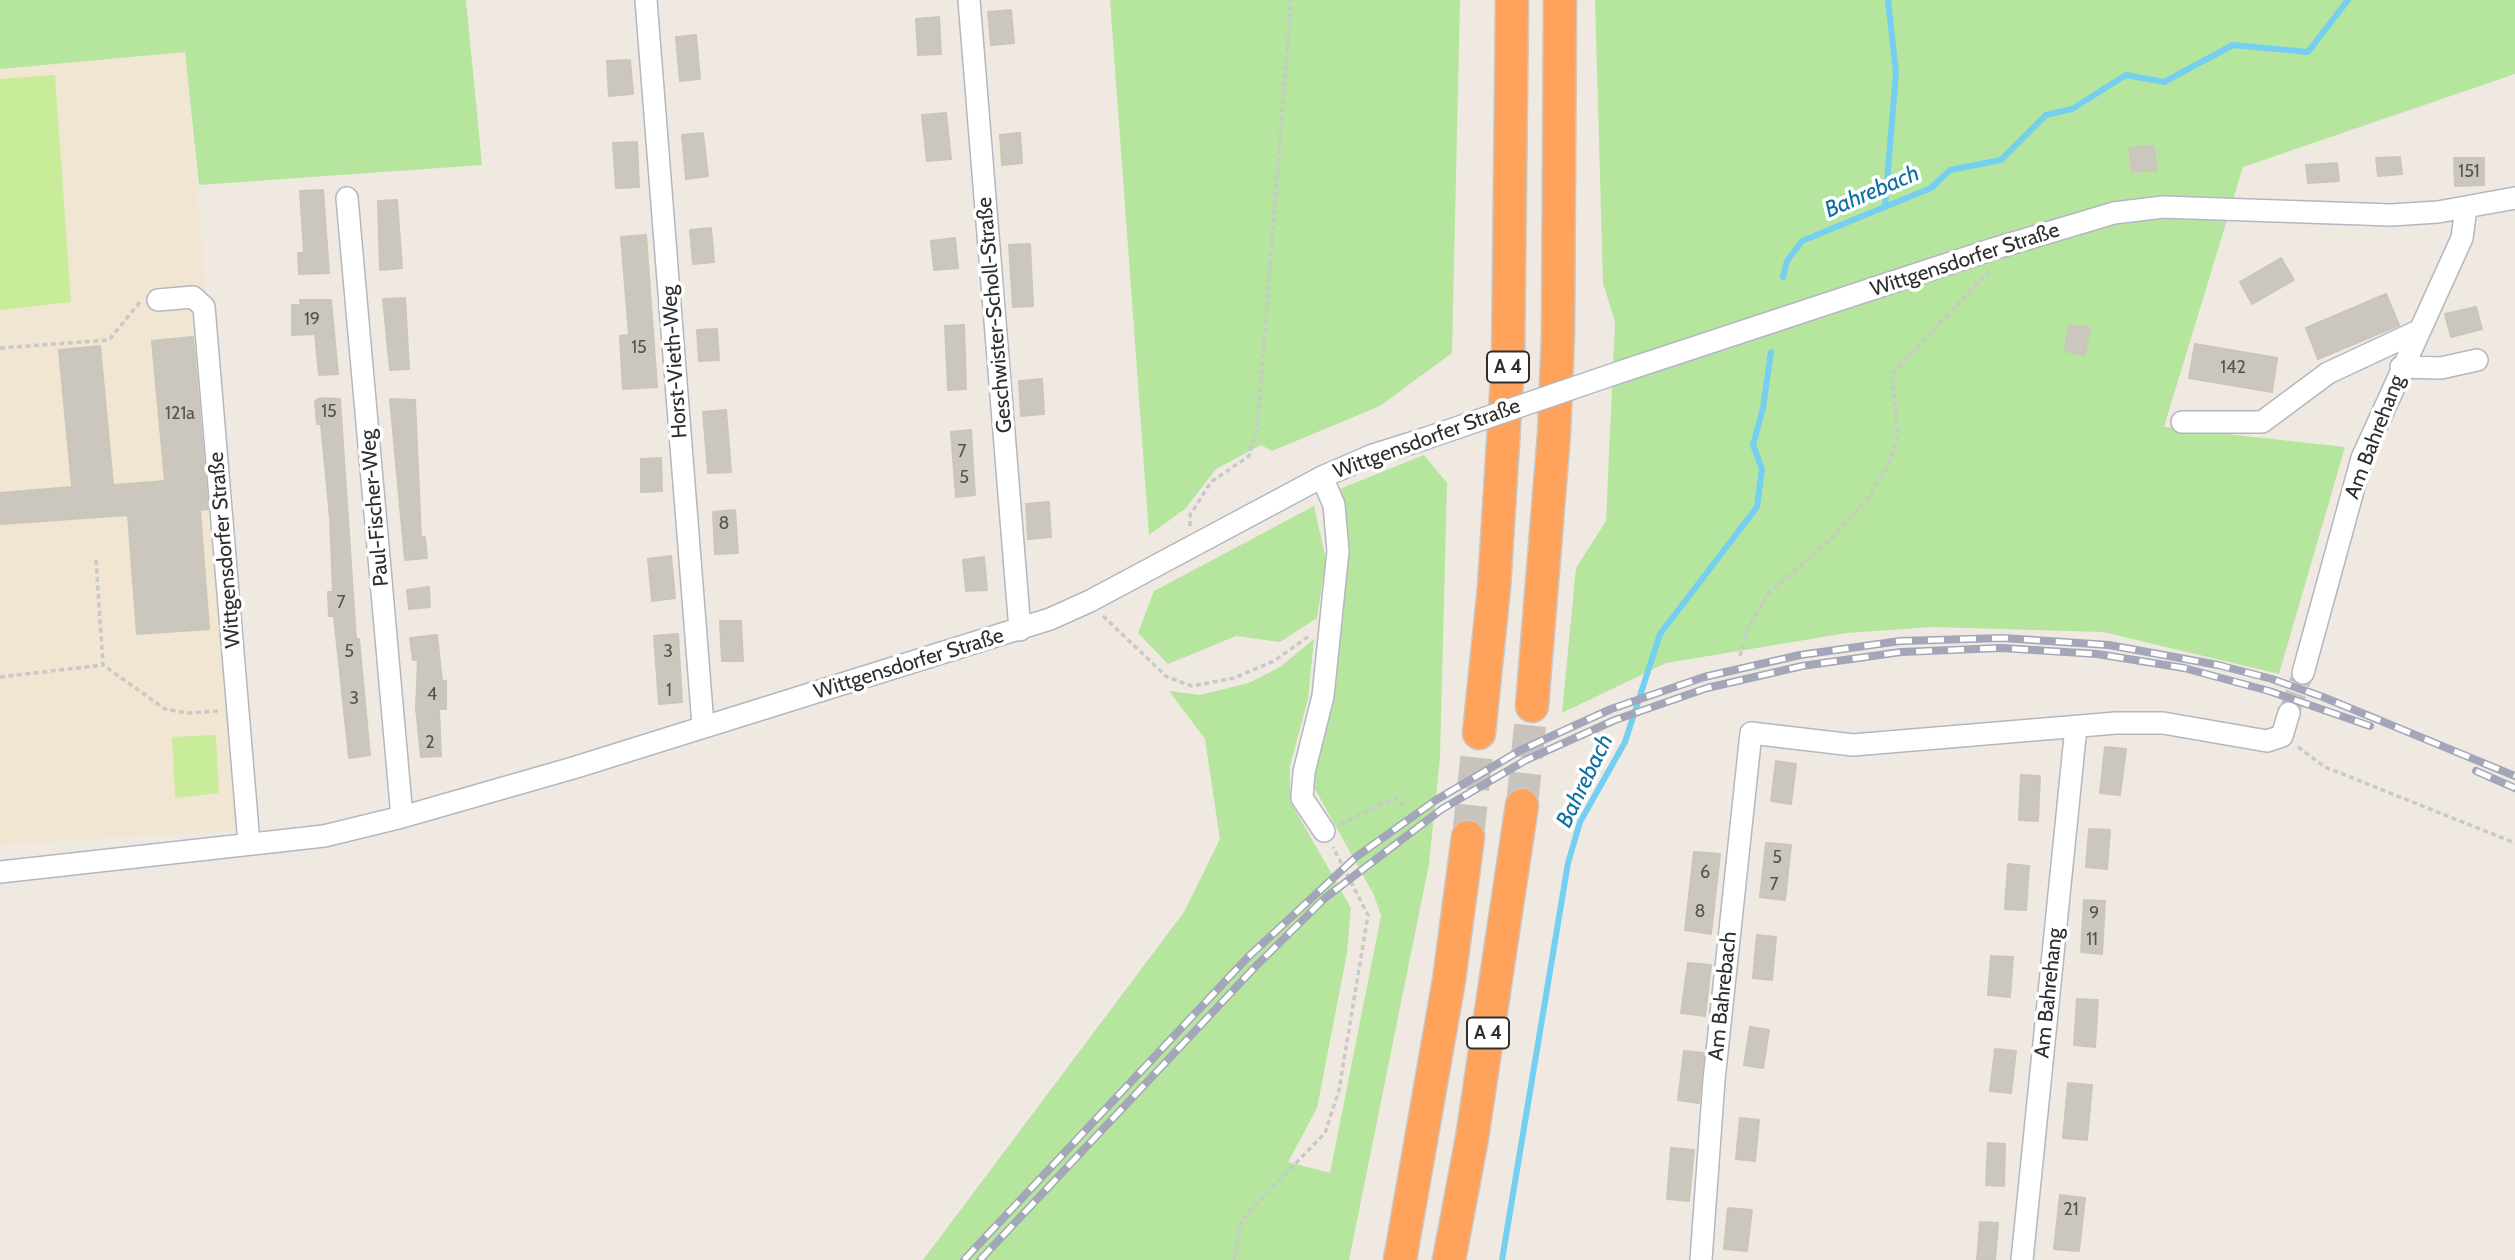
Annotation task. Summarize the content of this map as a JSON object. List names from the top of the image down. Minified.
{"streets":{"highway":["A 4"],"street":["Wittgensdorfer Straße","Geschwister-Scholl-Straße","Horst-Vieth-Weg","Am Bahrehang","Paul-Fischer-Weg","Am Bahrebach"]},"crossings":[["Wittgensdorfer Straße","Geschwister-Scholl-Straße"],["Wittgensdorfer Straße","Horst-Vieth-Weg"],["Wittgensdorfer Straße","Am Bahrehang"],["Wittgensdorfer Straße","Paul-Fischer-Weg"],["Am Bahrehang","Am Bahrebach"]],"water":["Bahrebach"],"house_numbers":["151","19","15","142","15","121a","7","5","8","7","5","3","1","4","3","2","5","6","7","8","9","11","21"]}
